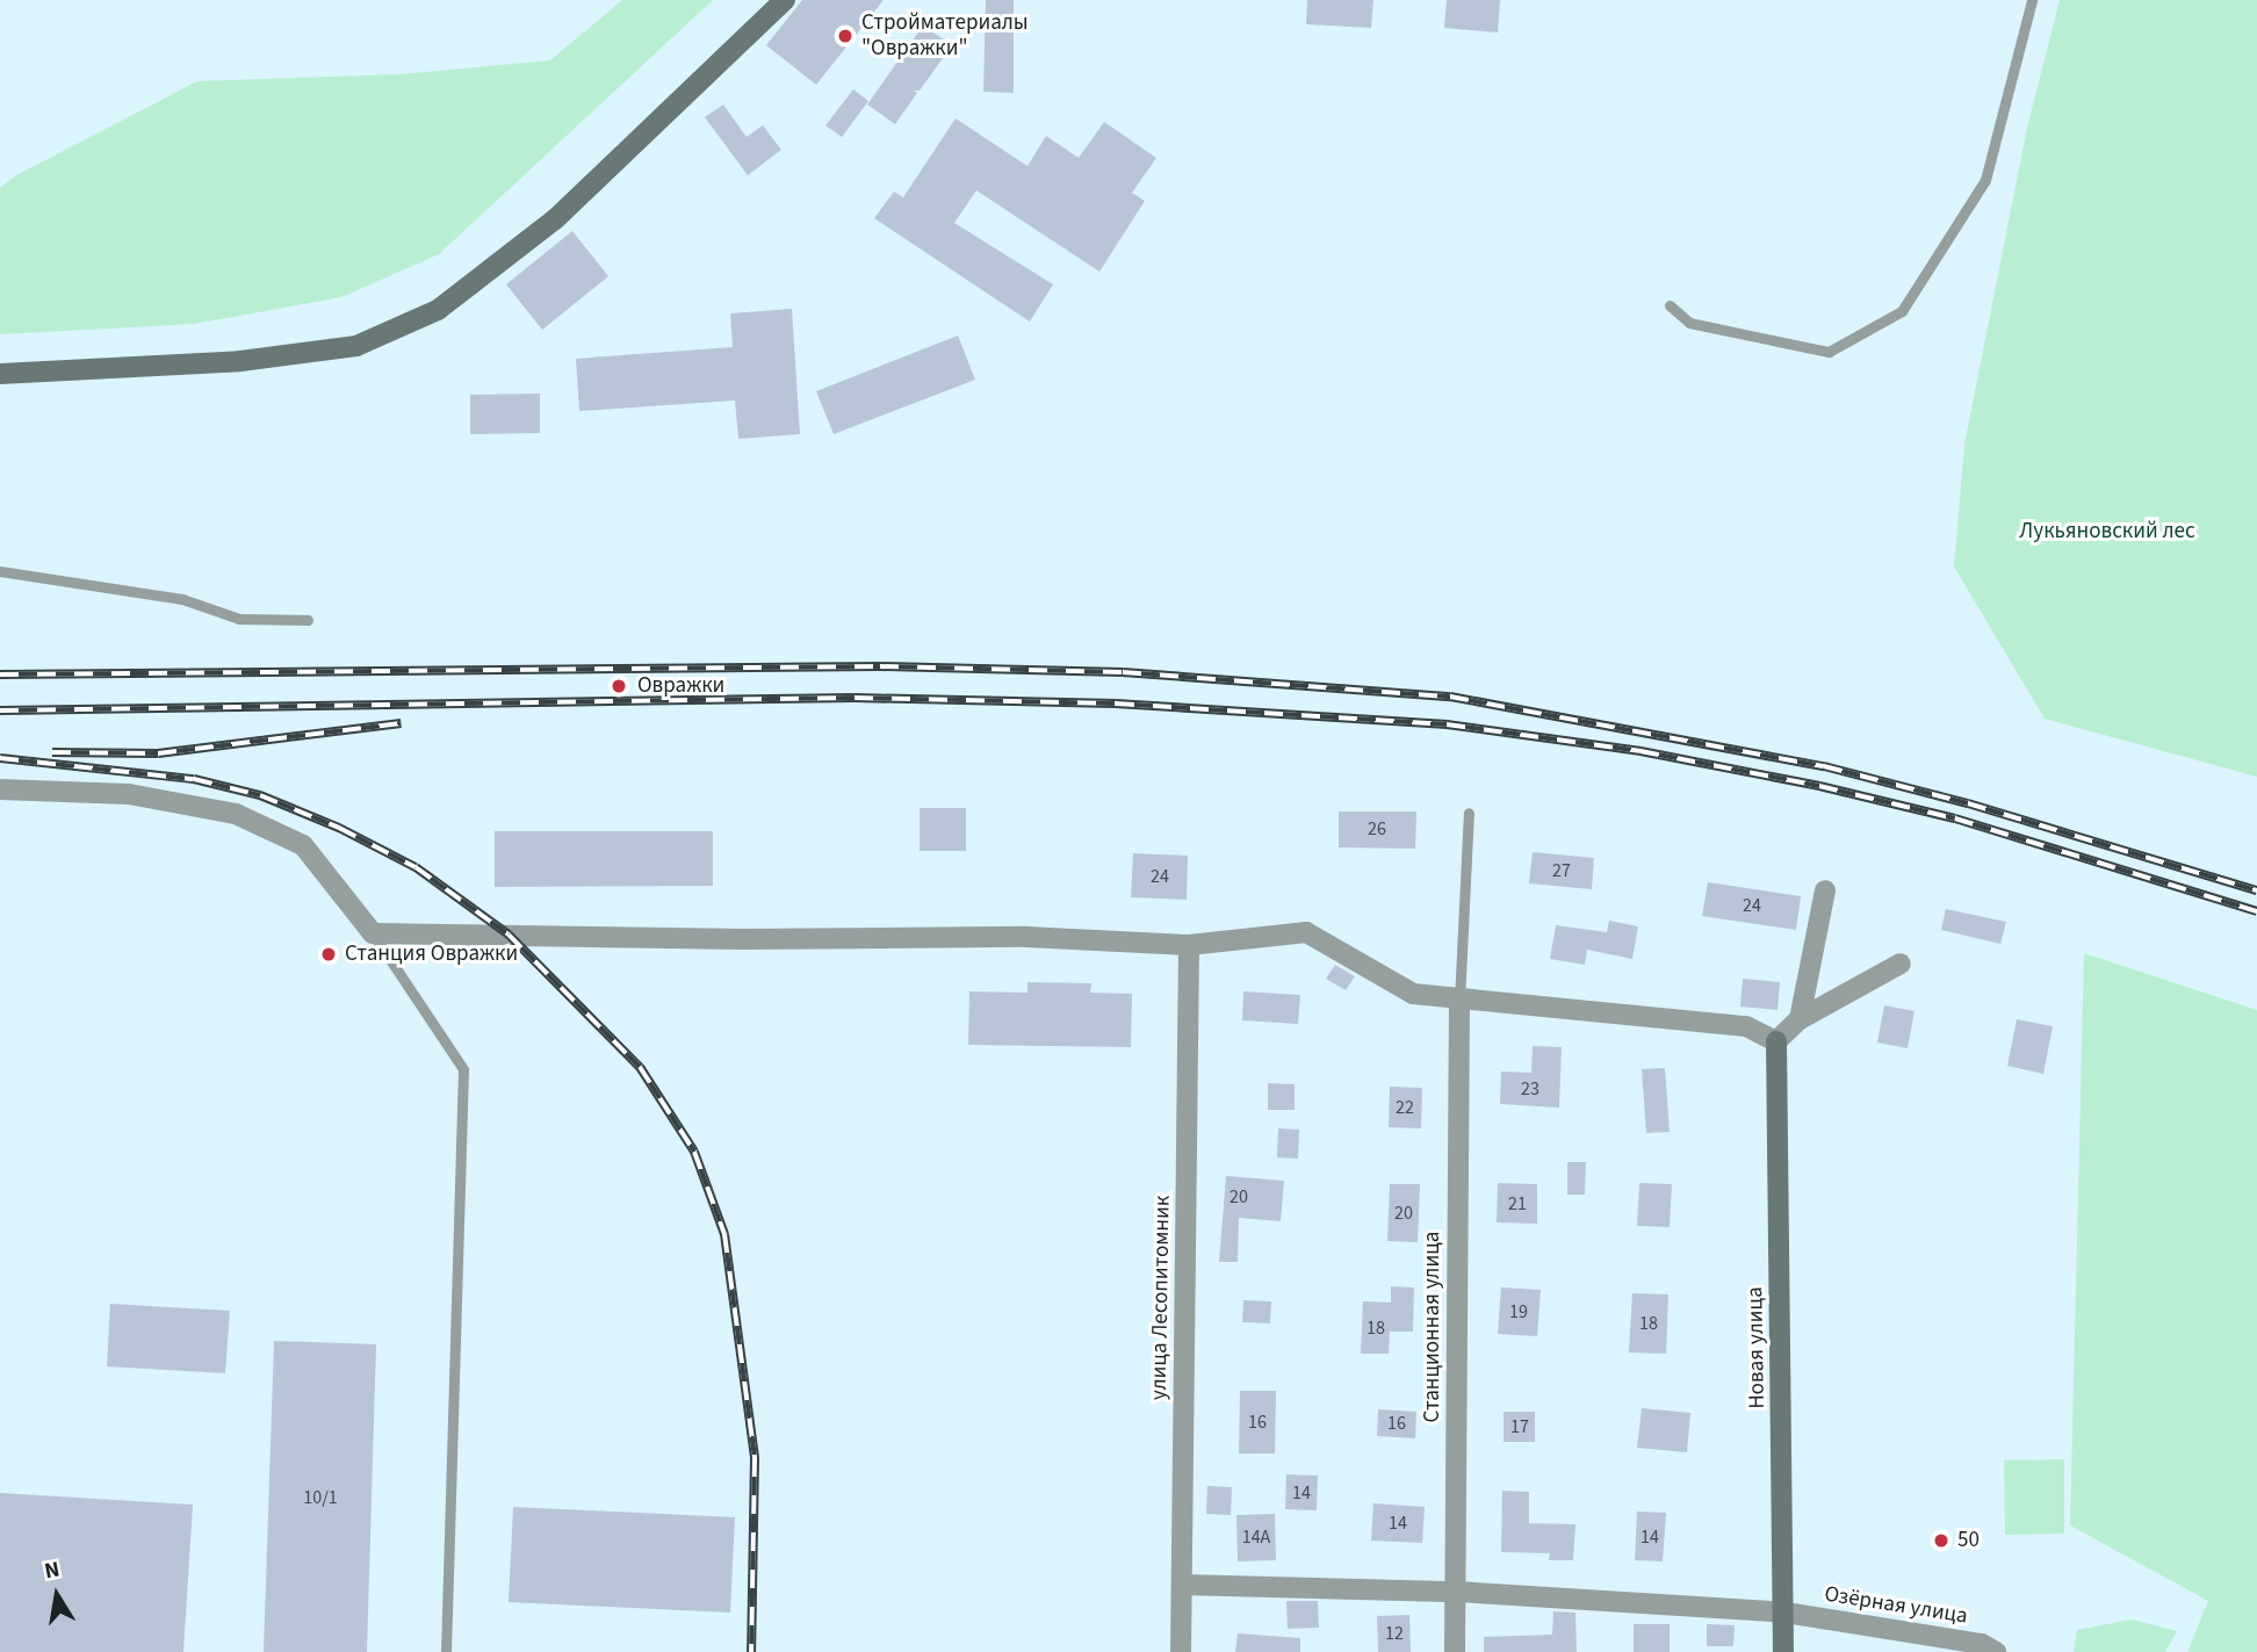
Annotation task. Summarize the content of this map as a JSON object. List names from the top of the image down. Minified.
{"streets":{"main road":["Новая улица"],"street":["улица Лесопитомник","Станционная улица","Озёрная улица"]},"crossings":[["улица Лесопитомник","Озёрная улица"],["Станционная улица","Озёрная улица"],["Новая улица","Озёрная улица"]],"parks":["Лукьяновский лес"],"places":["Стройматериалы \"Овражки\"","Овражки","Станция Овражки","50"],"house_numbers":["26","27","24","24","23","22","20","21","20","19","18","18","16","16","17","14","10/1","14","14А","14","12"],"north":"top"}
